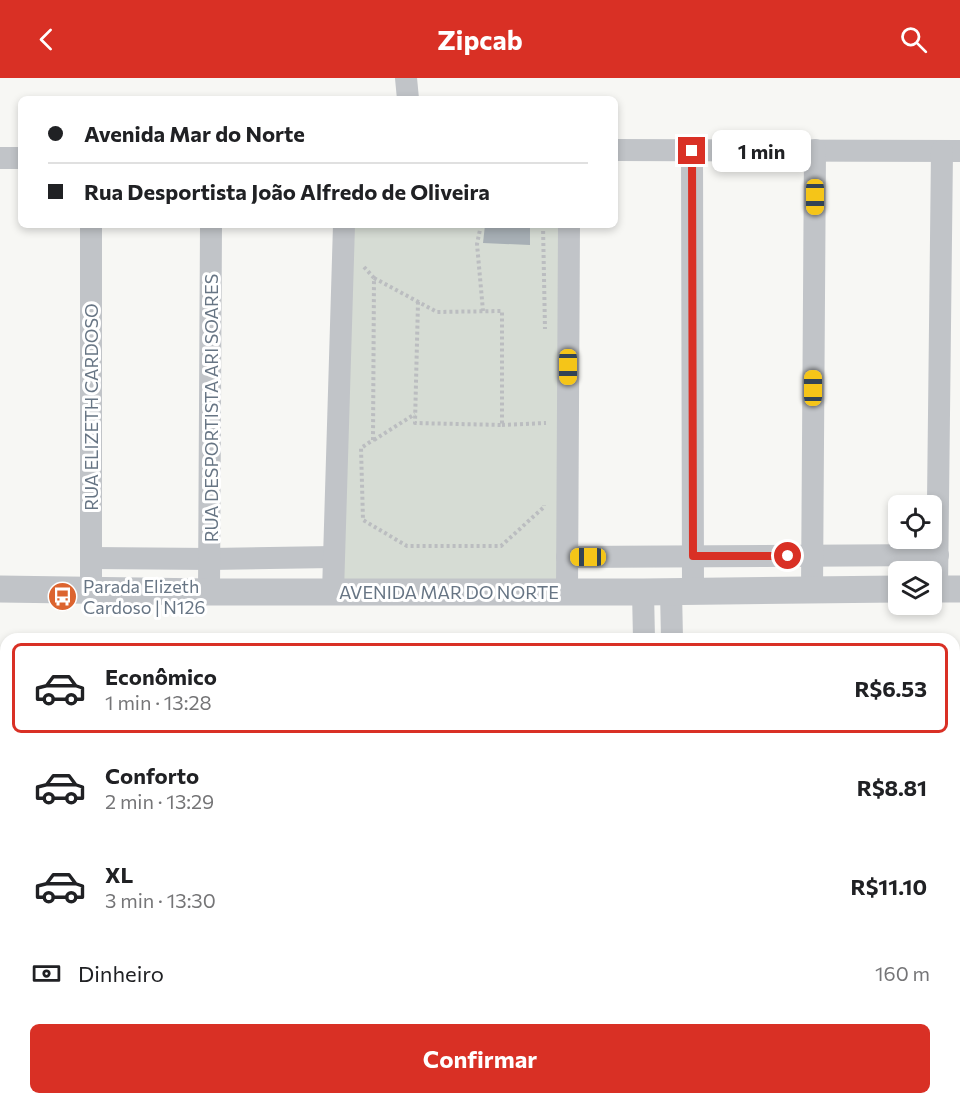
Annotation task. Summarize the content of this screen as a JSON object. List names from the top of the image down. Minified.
{"streets":{"street":["RUA ELIZETH CARDOSO","RUA DESPORTISTA ARI SOARES","AVENIDA MAR DO NORTE"]},"crossings":[["RUA ELIZETH CARDOSO","AVENIDA MAR DO NORTE"],["RUA DESPORTISTA ARI SOARES","AVENIDA MAR DO NORTE"]],"places":{"bus stop":["Parada Elizeth Cardoso | N126"]},"page":{"header":"Zipcab","banner":["Avenida Mar do Norte","Rua Desportista João Alfredo de Oliveira"],"bubble":"1 min","list":[{"name":"Econômico","note":"1 min · 13:28","value":"R$6.53"},{"name":"Conforto","note":"2 min · 13:29","value":"R$8.81"},{"name":"XL","note":"3 min · 13:30","value":"R$11.10"}],"pay":["Dinheiro","160 m"],"buttons":"Confirmar"}}
